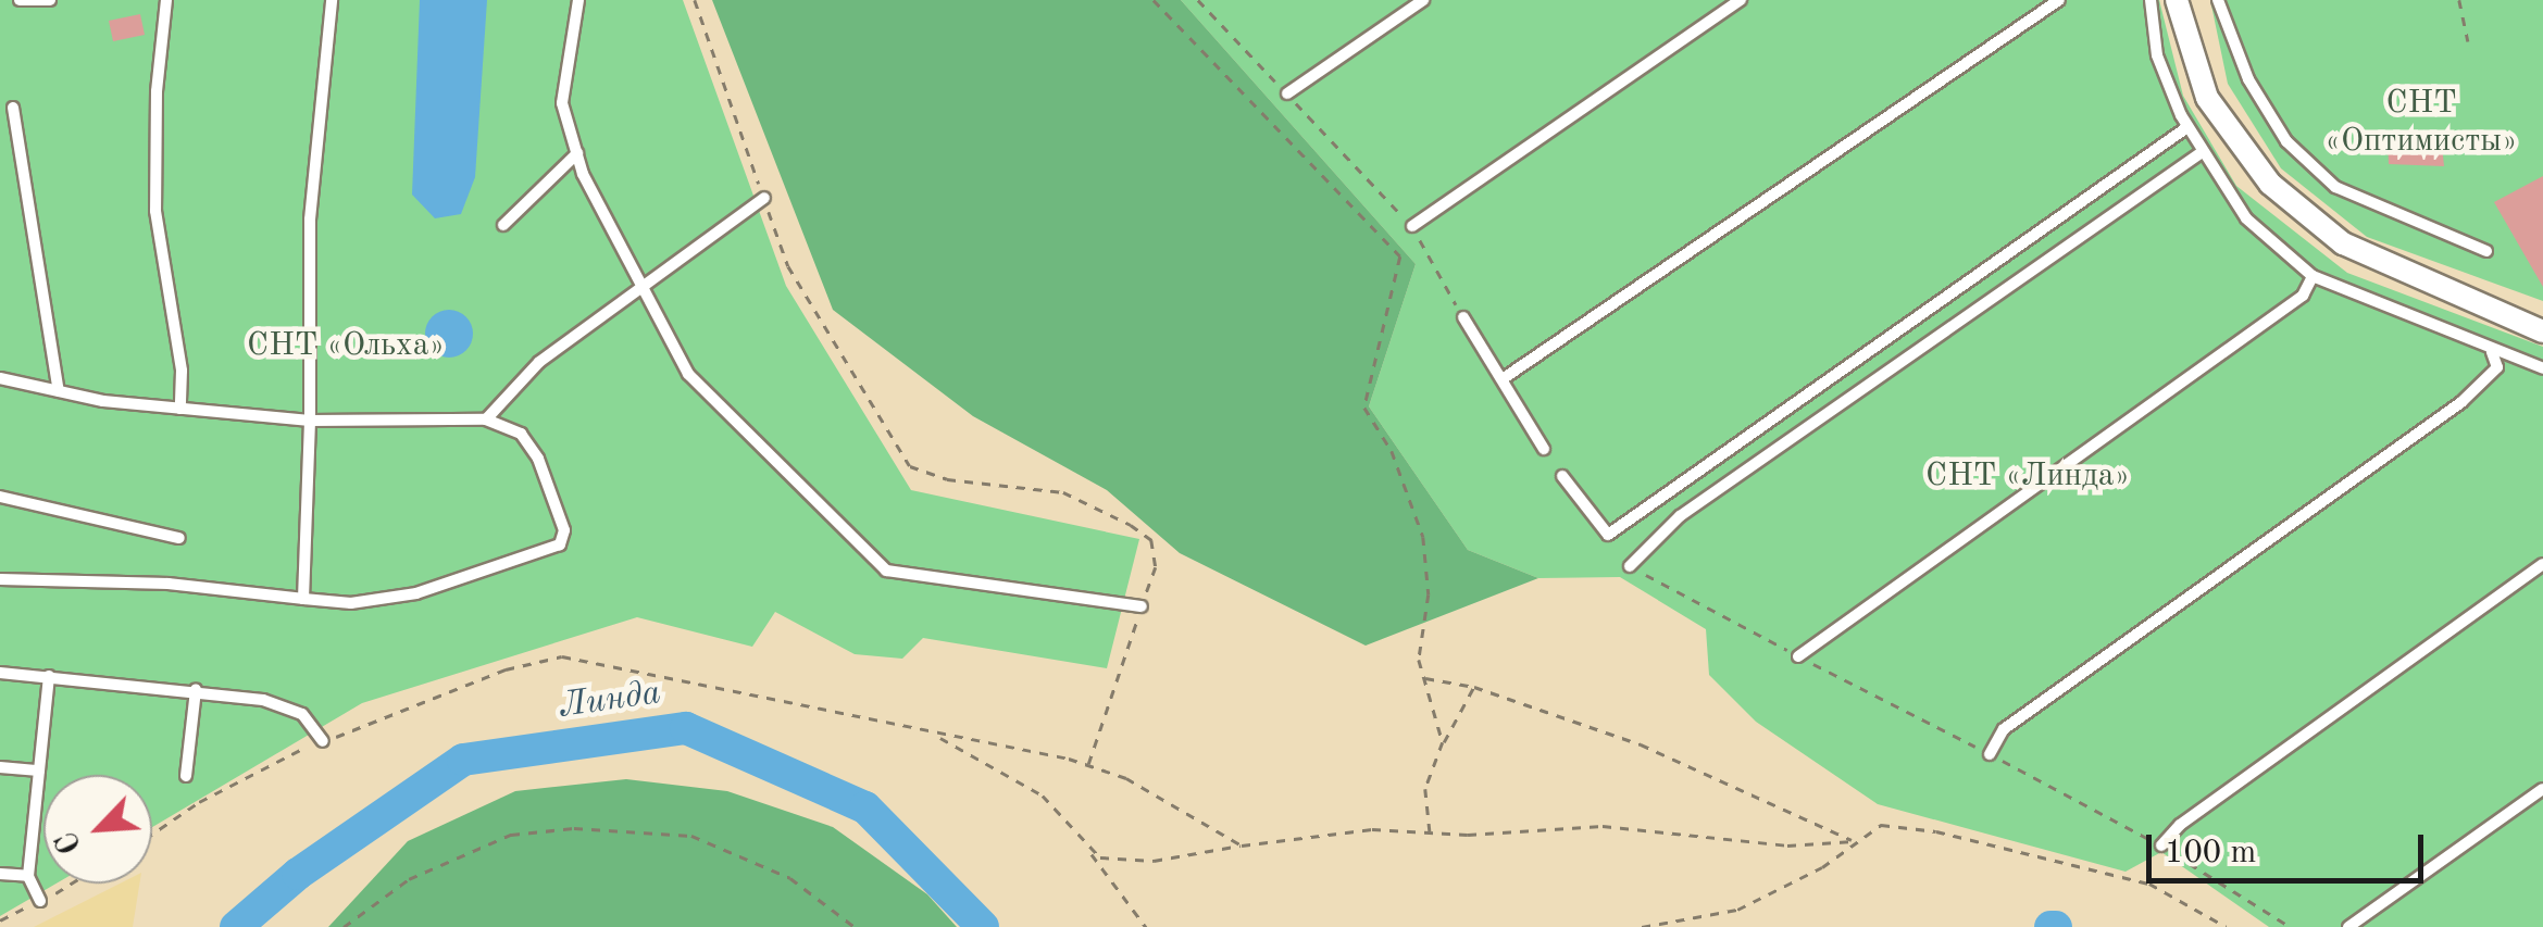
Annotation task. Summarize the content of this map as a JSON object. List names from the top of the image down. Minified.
{"water":["Линда"],"parks":["СНТ «Оптимисты»","СНТ «Ольха»","СНТ «Линда»"],"scale_bar":"100 m","north":"bottom left"}
